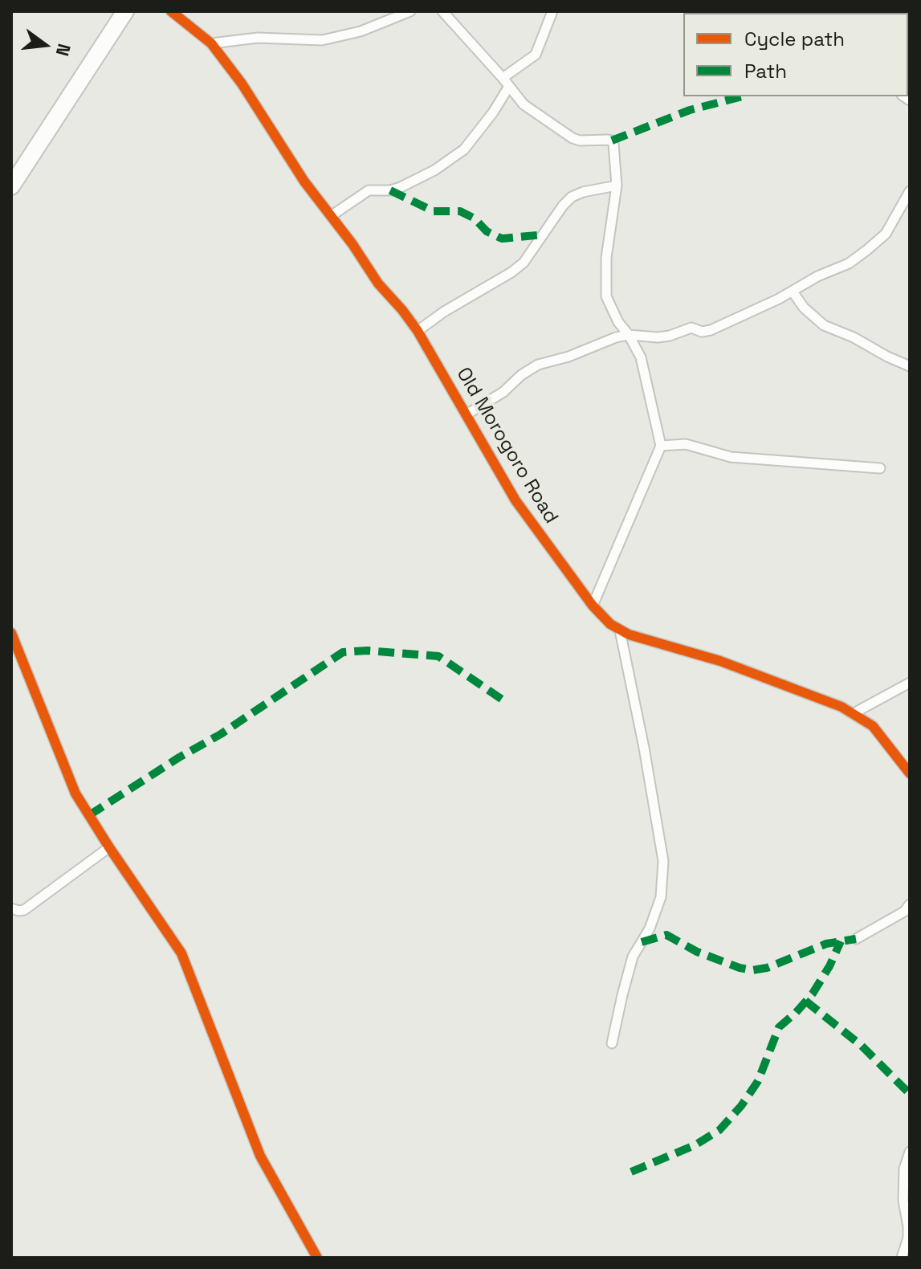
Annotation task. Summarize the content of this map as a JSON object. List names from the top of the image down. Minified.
{"streets":{"street":["Old Morogoro Road"]},"legend":["Cycle path","Path"],"north":"right"}
